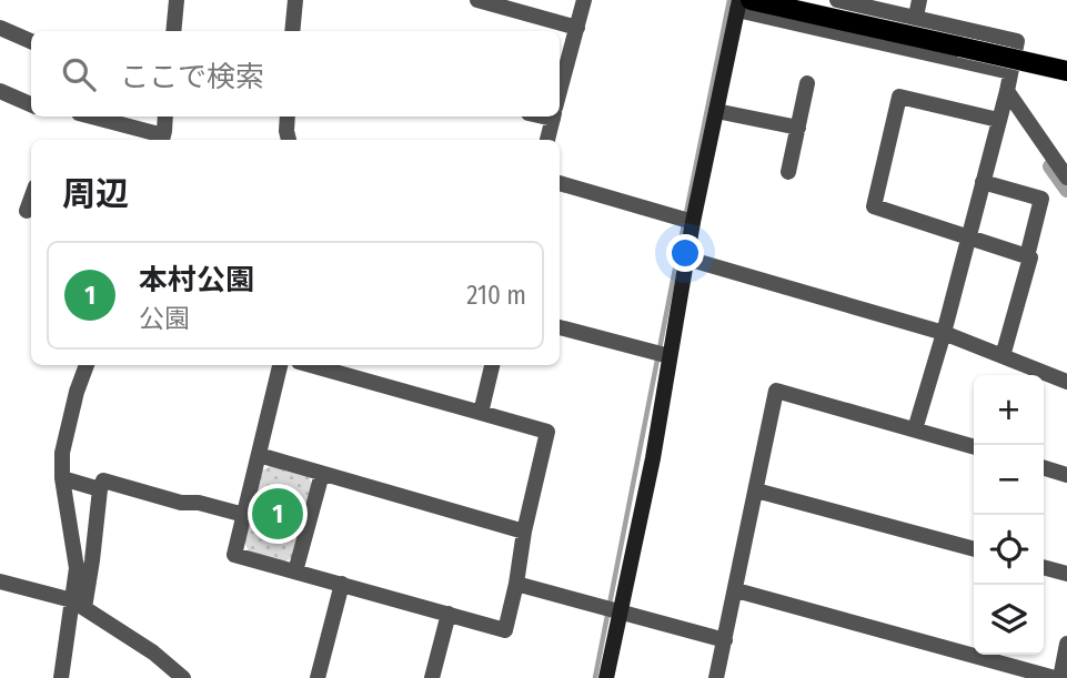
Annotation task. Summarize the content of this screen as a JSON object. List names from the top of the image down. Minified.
{"page":{"search":"ここで検索","heading":"周辺","list":[{"mark":"1","name":"本村公園","note":"公園","value":"210 m"}],"map_buttons":["+","−"],"pins":"1"}}
